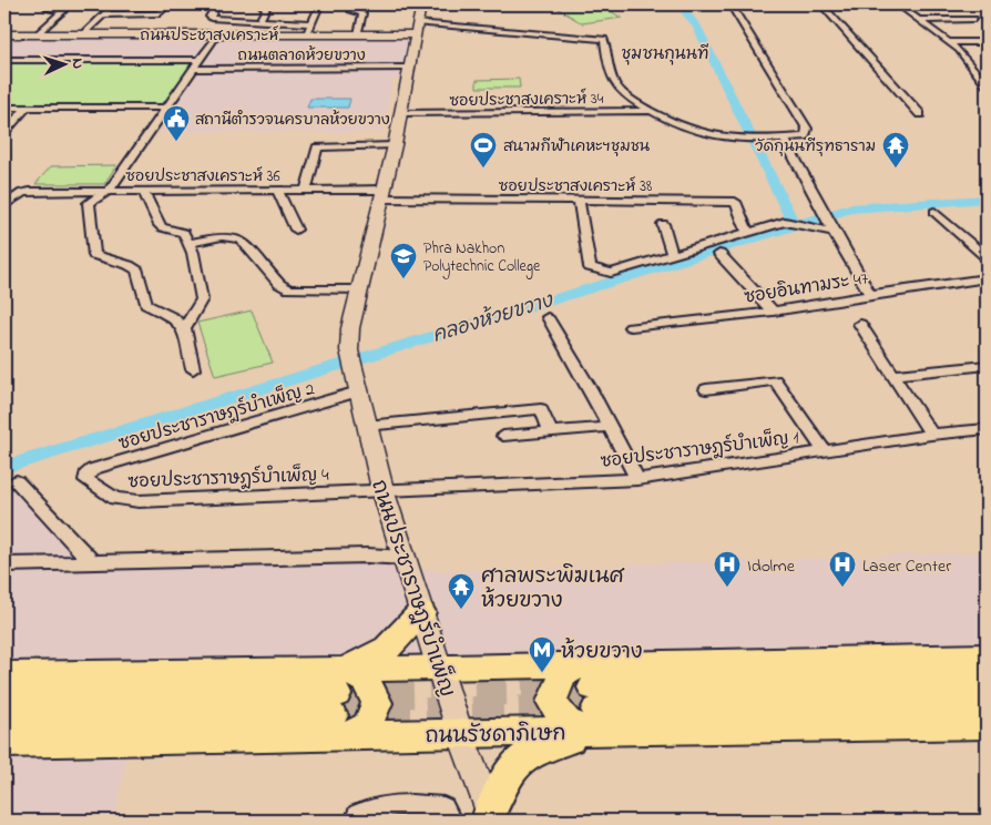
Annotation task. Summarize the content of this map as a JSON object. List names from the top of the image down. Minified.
{"streets":{"main road":["ถนนประชาสงเคราะห์","ถนนประชาราษฎร์บำเพ็ญ","ถนนรัชดาภิเษก"],"street":["ถนนตลาดห้วยขวาง","ซอยประชาสงเคราะห์ 34","ซอยประชาสงเคราะห์ 36","ซอยประชาสงเคราะห์ 38","ซอยอินทามระ 47","ซอยประชาราษฎร์บำเพ็ญ 2","ซอยประชาราษฎร์บำเพ็ญ 1","ซอยประชาราษฎร์บำเพ็ญ 4"]},"crossings":[["ซอยประชาสงเคราะห์ 36","ซอยประชาสงเคราะห์ 38"],["ซอยประชาราษฎร์บำเพ็ญ 2","ซอยประชาราษฎร์บำเพ็ญ 4"],["ซอยประชาราษฎร์บำเพ็ญ 2","ถนนประชาราษฎร์บำเพ็ญ"],["ซอยประชาราษฎร์บำเพ็ญ 1","ซอยประชาราษฎร์บำเพ็ญ 4"],["ซอยประชาราษฎร์บำเพ็ญ 1","ถนนประชาราษฎร์บำเพ็ญ"],["ซอยประชาราษฎร์บำเพ็ญ 4","ถนนประชาราษฎร์บำเพ็ญ"],["ถนนประชาราษฎร์บำเพ็ญ","ถนนรัชดาภิเษก"]],"districts":["ชุมชนกุนนที"],"water":["คลองห้วยขวาง"],"places":{"public building":["สถานีตำรวจนครบาลห้วยขวาง"],"sports":["สนามกีฬาเคหะฯชุมชน"],"temple":["วัดกุนนทีรุทธาราม","ศาลพระพิฆเนศ ห้วยขวาง"],"school or university":["Phra Nakhon Polytechnic College"],"hospital":["Idolme","Laser Center"],"metro station":["ห้วยขวาง"]},"north":"right"}
